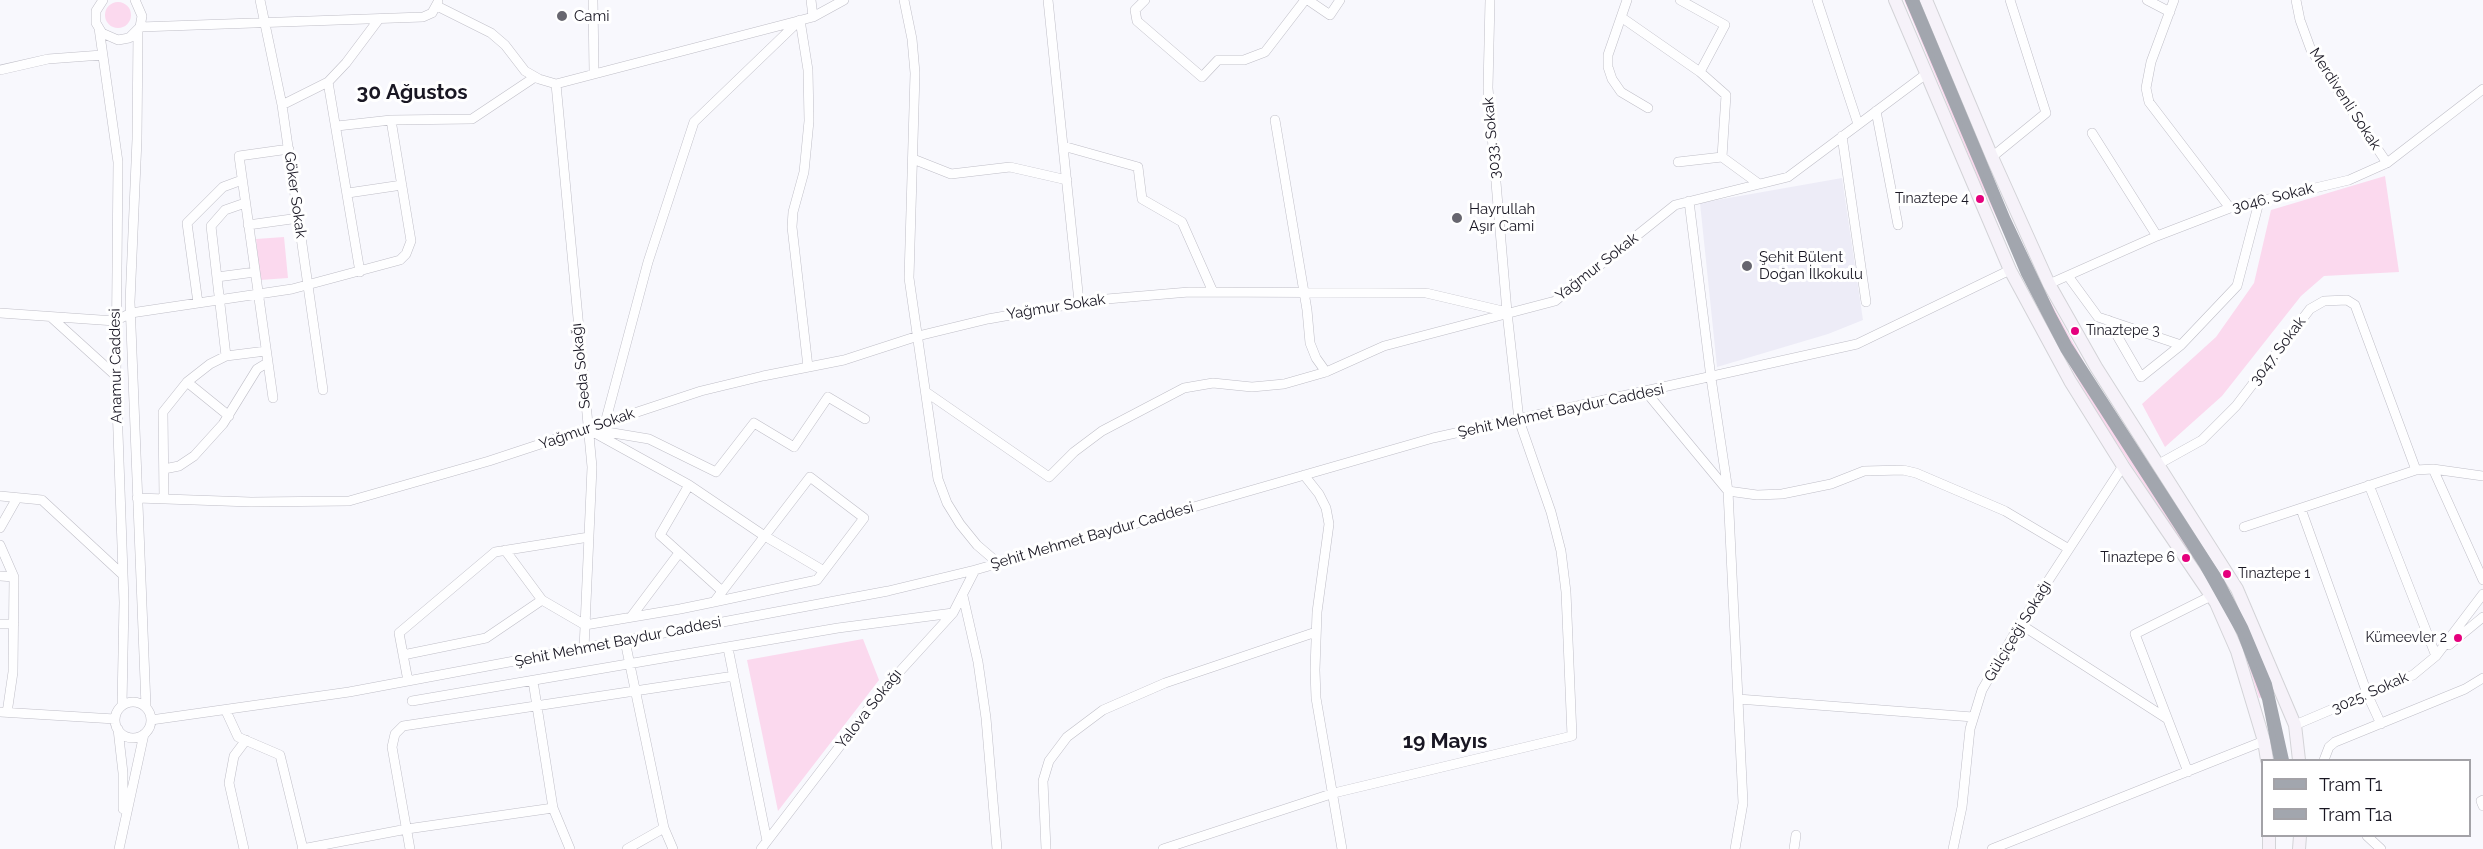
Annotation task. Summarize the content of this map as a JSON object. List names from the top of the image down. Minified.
{"streets":{"street":["Merdivenli Sokak","3033. Sokak","Göker Sokak","3046. Sokak","Yağmur Sokak","3047. Sokak","Anamur Caddesi","Seda Sokağı","Şehit Mehmet Baydur Caddesi","Gülçiçeği Sokağı","3025. Sokak","Yalova Sokağı"]},"crossings":[["Merdivenli Sokak","3046. Sokak"],["3033. Sokak","Yağmur Sokak"],["3033. Sokak","Şehit Mehmet Baydur Caddesi"],["Yağmur Sokak","Anamur Caddesi"],["Yağmur Sokak","Seda Sokağı"],["Anamur Caddesi","Şehit Mehmet Baydur Caddesi"],["Seda Sokağı","Şehit Mehmet Baydur Caddesi"],["Şehit Mehmet Baydur Caddesi","Yalova Sokağı"]],"districts":["30 Ağustos","19 Mayıs"],"places":["Cami","Tınaztepe 4","Hayrullah Aşır Cami","Şehit Bülent Doğan İlkokulu","Tınaztepe 3","Tınaztepe 6","Tınaztepe 1","Kümeevler 2"],"lines":["tram line T1","tram line T1a"],"legend":["Tram T1","Tram T1a"]}
